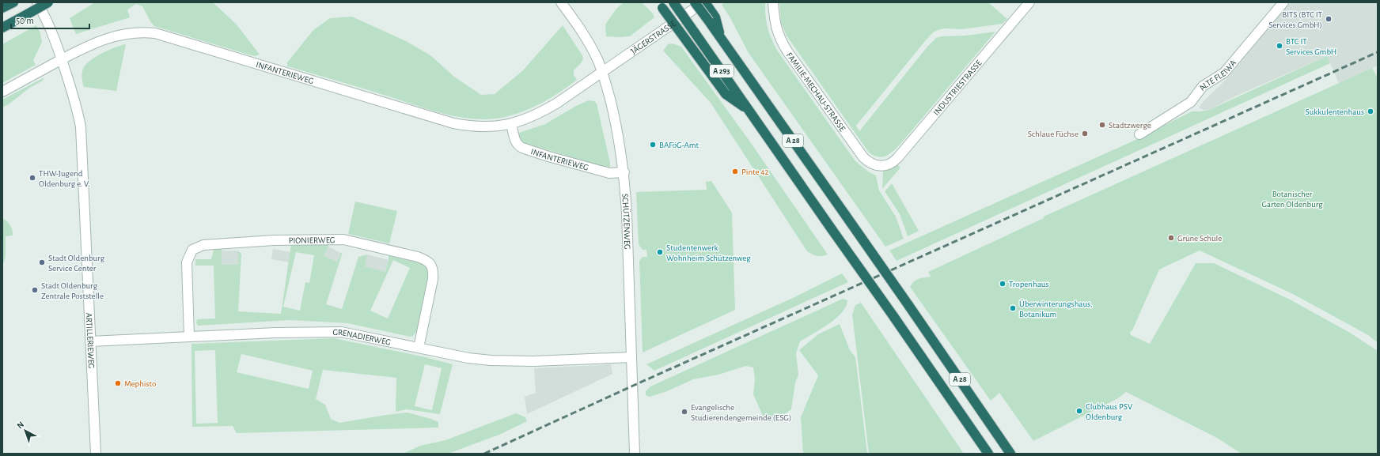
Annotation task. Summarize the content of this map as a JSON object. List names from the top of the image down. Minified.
{"streets":{"highway":["A 293","A 28"],"street":["JÄGERSTRASSE","INFANTERIEWEG","ALTE FLEIWA","INDUSTRIESTRASSE","FAMILIE-MECHAU-STRASSE","SCHÜTZENWEG","PIONIERWEG","GRENADIERWEG","ARTILLERIEWEG"]},"crossings":[["JÄGERSTRASSE","INFANTERIEWEG"],["JÄGERSTRASSE","SCHÜTZENWEG"],["A 293","A 28"],["INFANTERIEWEG","SCHÜTZENWEG"],["INFANTERIEWEG","ARTILLERIEWEG"],["INDUSTRIESTRASSE","FAMILIE-MECHAU-STRASSE"],["SCHÜTZENWEG","GRENADIERWEG"],["PIONIERWEG","GRENADIERWEG"],["GRENADIERWEG","ARTILLERIEWEG"]],"parks":["Botanischer Garten Oldenburg"],"places":["BITS (BTC IT Services GmbH)","BTC IT Services GmbH","Sukkulentenhaus","Stadtzwerge","Schlaue Füchse","BAFöG-Amt","Pinte 42","THW-Jugend Oldenburg e. V.","Grüne Schule","Studentenwerk Wohnheim Schützenweg","Stadt Oldenburg Service Center","Tropenhaus","Stadt Oldenburg Zentrale Poststelle","Überwinterungshaus, Botanikum","Mephisto","Clubhaus PSV Oldenburg","Evangelische Studierendengemeinde (ESG)"],"scale_bar":"50 m","north":"top left"}
